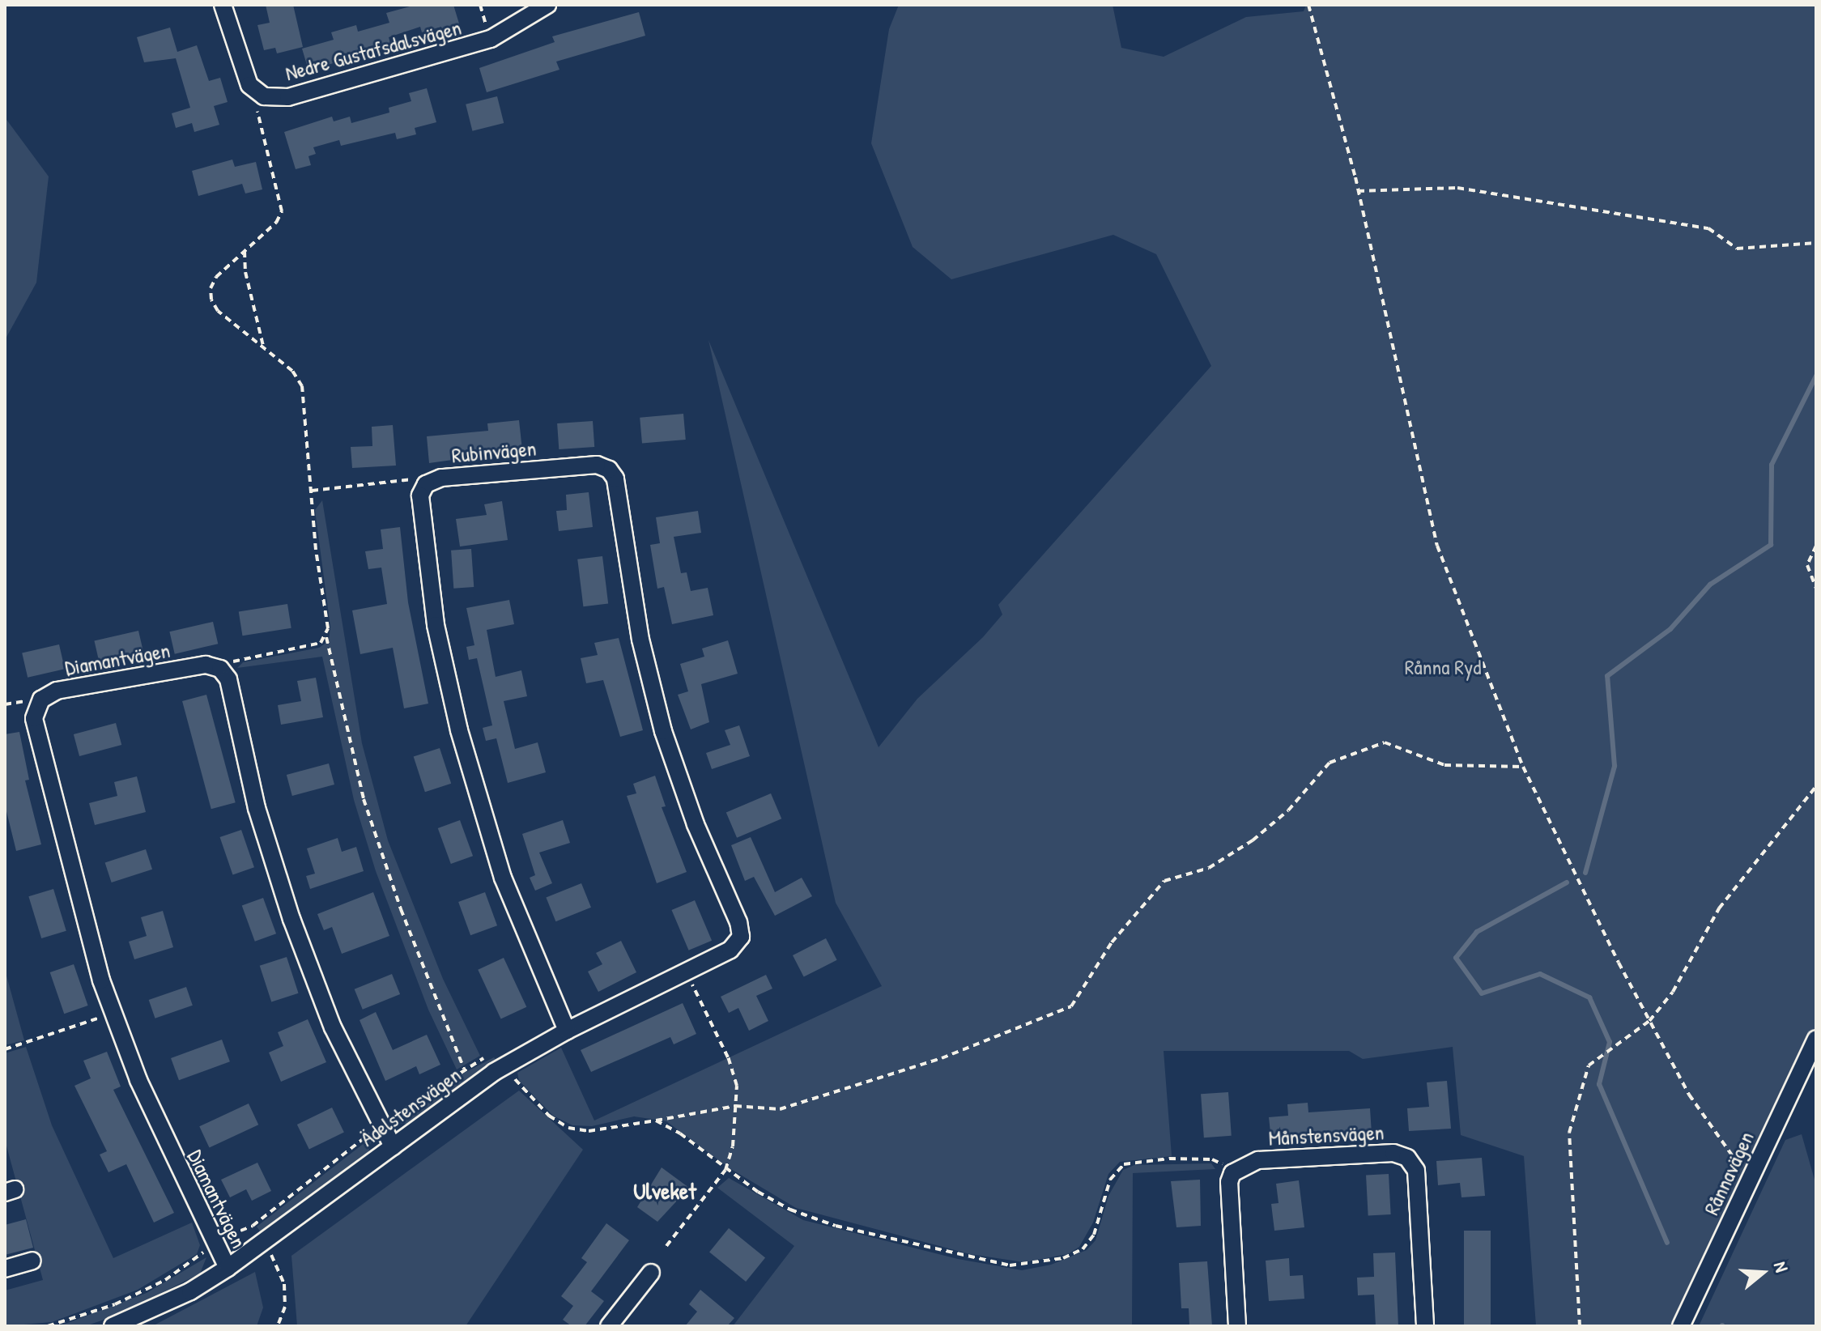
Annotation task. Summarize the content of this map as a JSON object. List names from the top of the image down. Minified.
{"streets":{"street":["Nedre Gustafsdalsvägen","Rubinvägen","Diamantvägen","Ädelstensvägen","Månstensvägen","Rånnavägen"]},"crossings":[["Rubinvägen","Ädelstensvägen"],["Diamantvägen","Ädelstensvägen"]],"districts":["Ulveket"],"parks":["Rånna Ryd"],"north":"right"}
